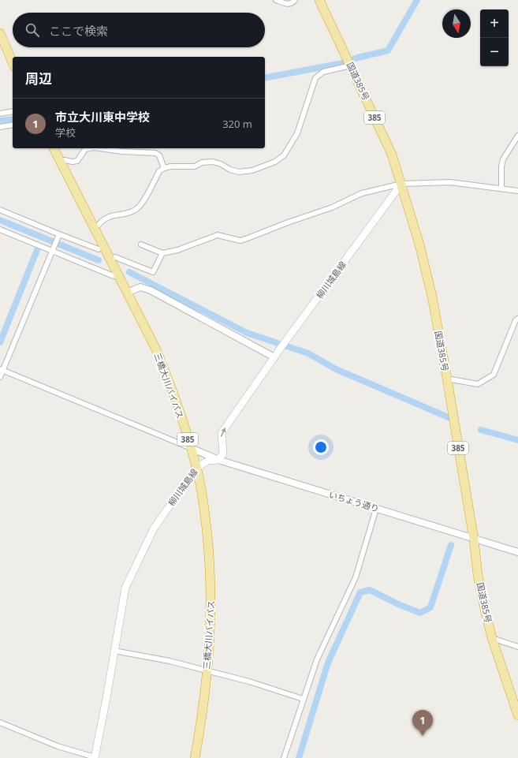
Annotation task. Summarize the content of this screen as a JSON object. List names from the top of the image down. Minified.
{"streets":{"highway":["国道385号","385","三橋大川バイパス"],"main road":["柳川城島線"],"street":["いちょう通り"]},"crossings":[["国道385号","柳川城島線"],["国道385号","いちょう通り"],["柳川城島線","三橋大川バイパス"],["柳川城島線","いちょう通り"],["三橋大川バイパス","いちょう通り"]],"north":"bottom","page":{"map_buttons":["+","−"],"search":"ここで検索","heading":"周辺","list":[{"mark":"1","name":"市立大川東中学校","note":"学校","value":"320 m"}],"pins":"1"}}
